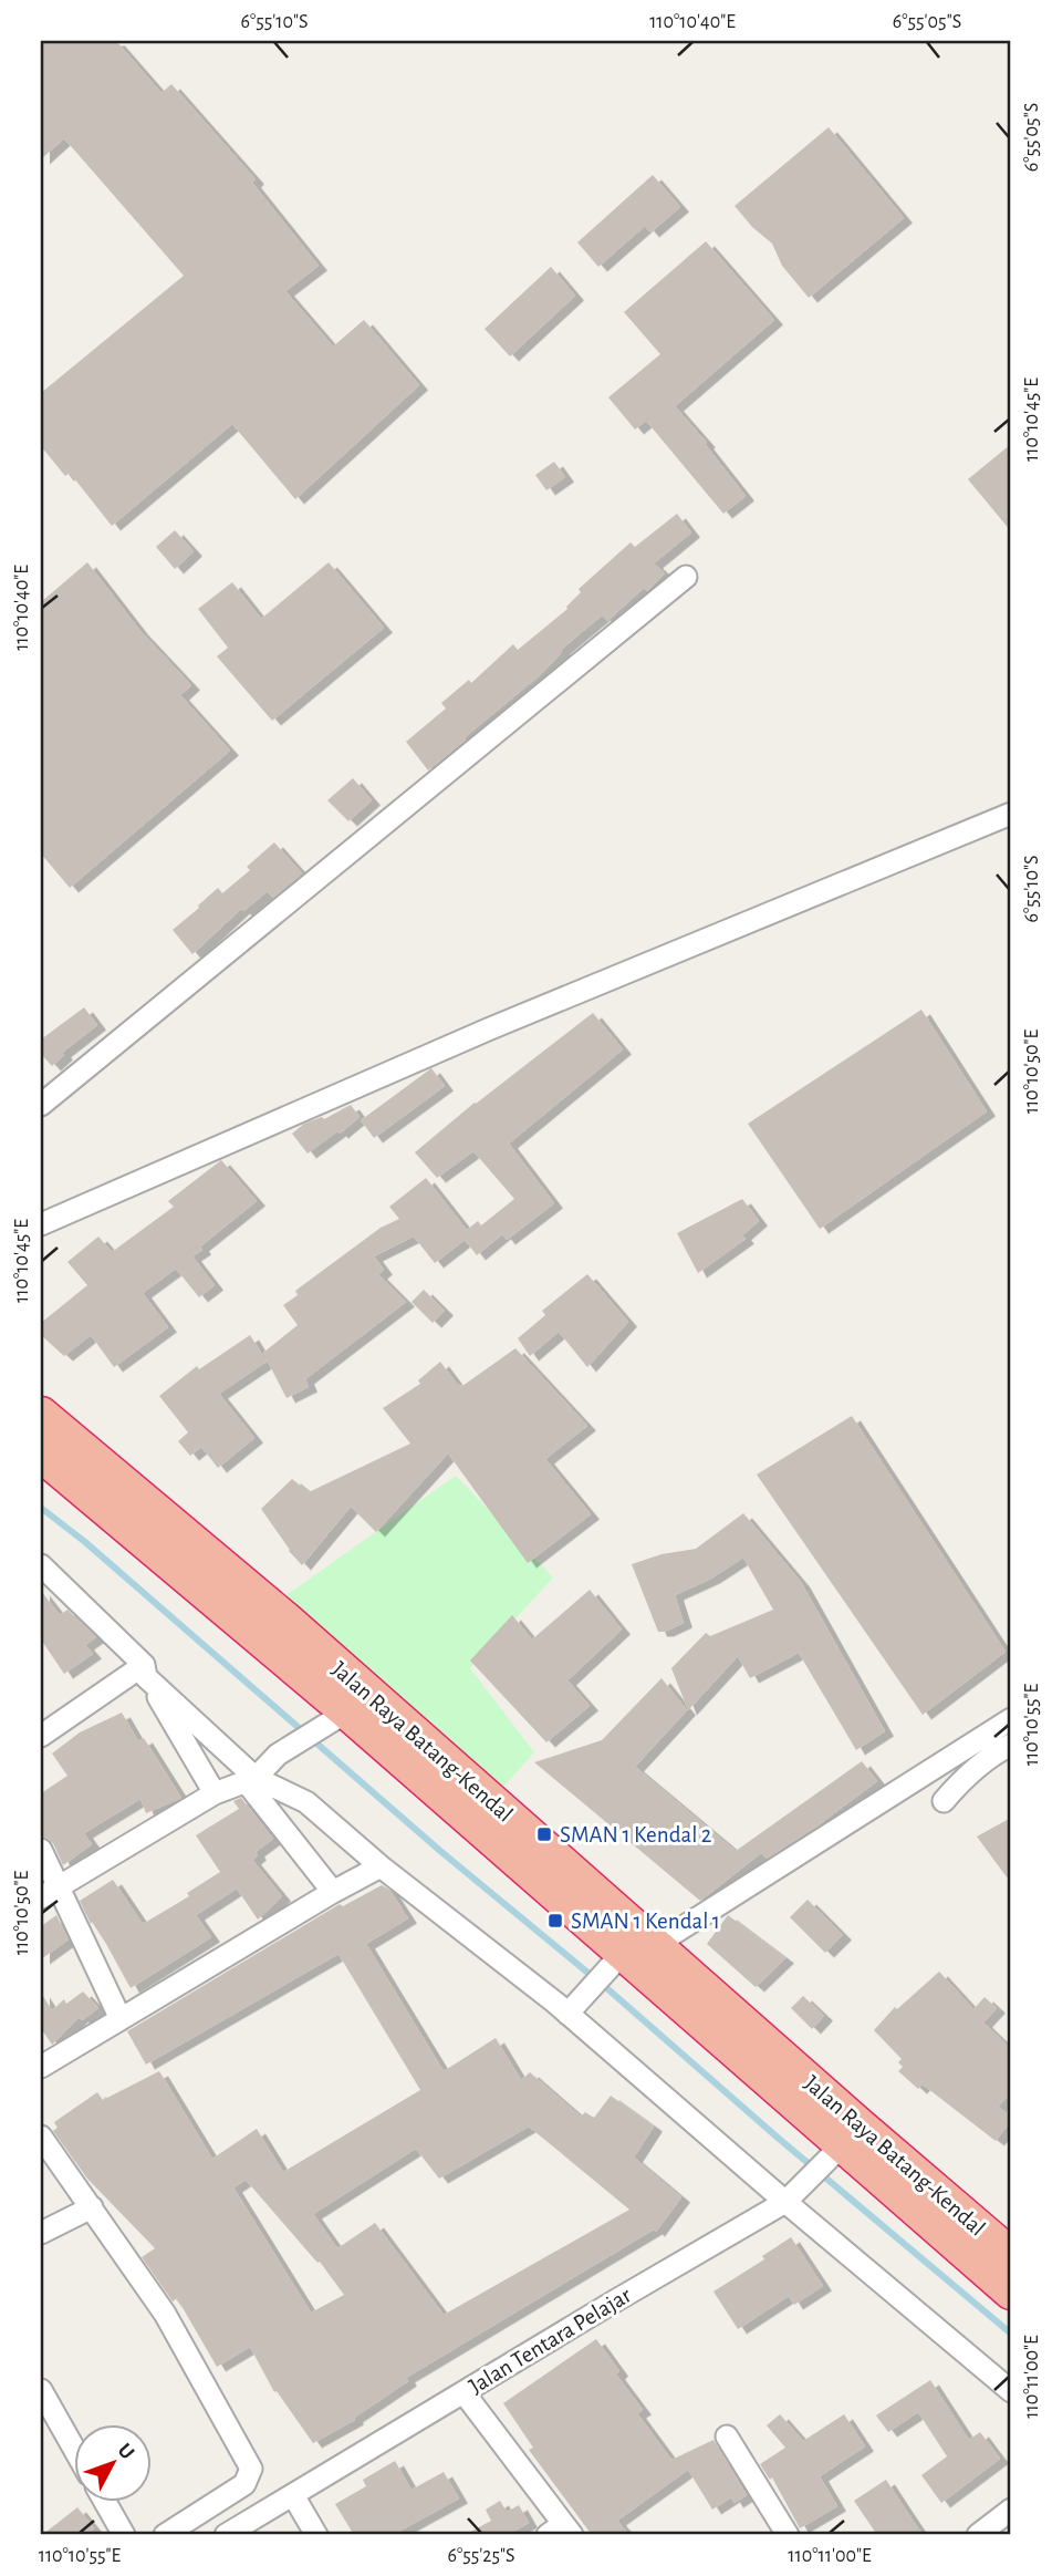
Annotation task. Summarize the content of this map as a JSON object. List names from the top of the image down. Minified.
{"streets":{"highway":["Jalan Raya Batang-Kendal"],"street":["Jalan Tentara Pelajar"]},"crossings":[["Jalan Raya Batang-Kendal","Jalan Tentara Pelajar"]],"places":{"transit":["SMAN 1 Kendal 2","SMAN 1 Kendal 1"]},"north":"top right","coordinates":["6°55'10\"S","110°10'40\"E","6°55'05\"S","110°10'45\"E","110°10'50\"E","110°10'55\"E","110°11'00\"E","6°55'25\"S"]}
